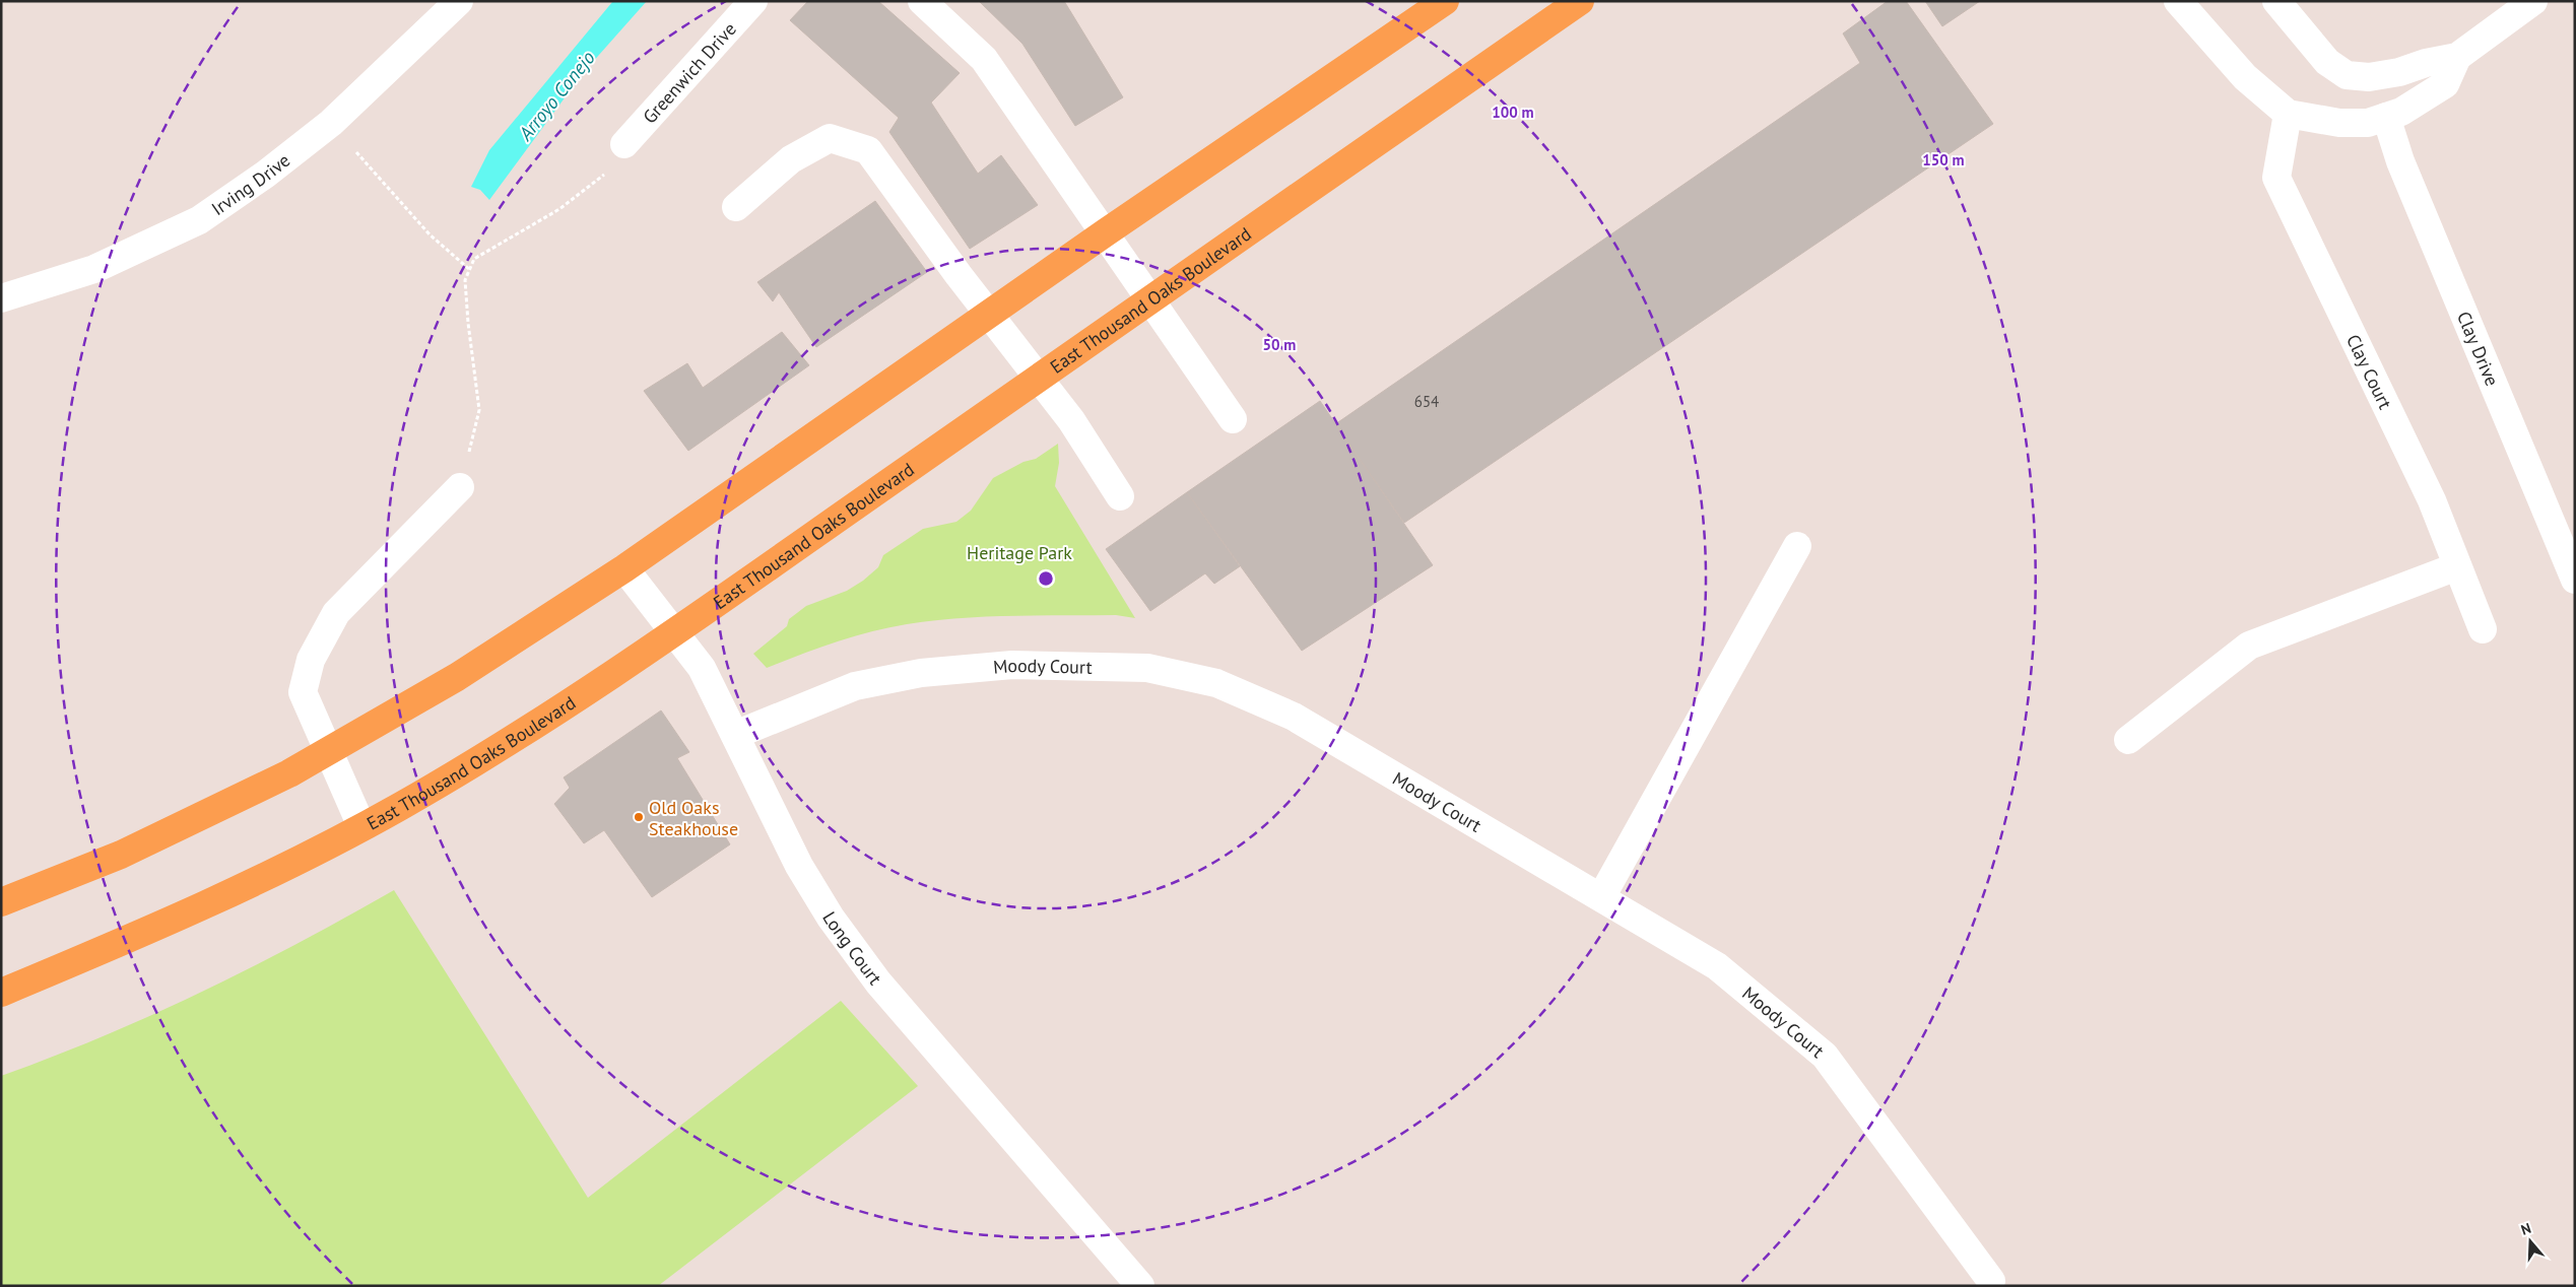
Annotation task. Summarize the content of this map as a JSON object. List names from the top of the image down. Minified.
{"streets":{"main road":["East Thousand Oaks Boulevard"],"street":["Greenwich Drive","Irving Drive","Clay Drive","Clay Court","Moody Court","Long Court"]},"crossings":[["East Thousand Oaks Boulevard","Long Court"],["Moody Court","Long Court"]],"water":["Arroyo Conejo"],"parks":["Heritage Park"],"places":["Old Oaks Steakhouse"],"house_numbers":["654"],"north":"top","rings":["100 m","150 m","50 m"]}
